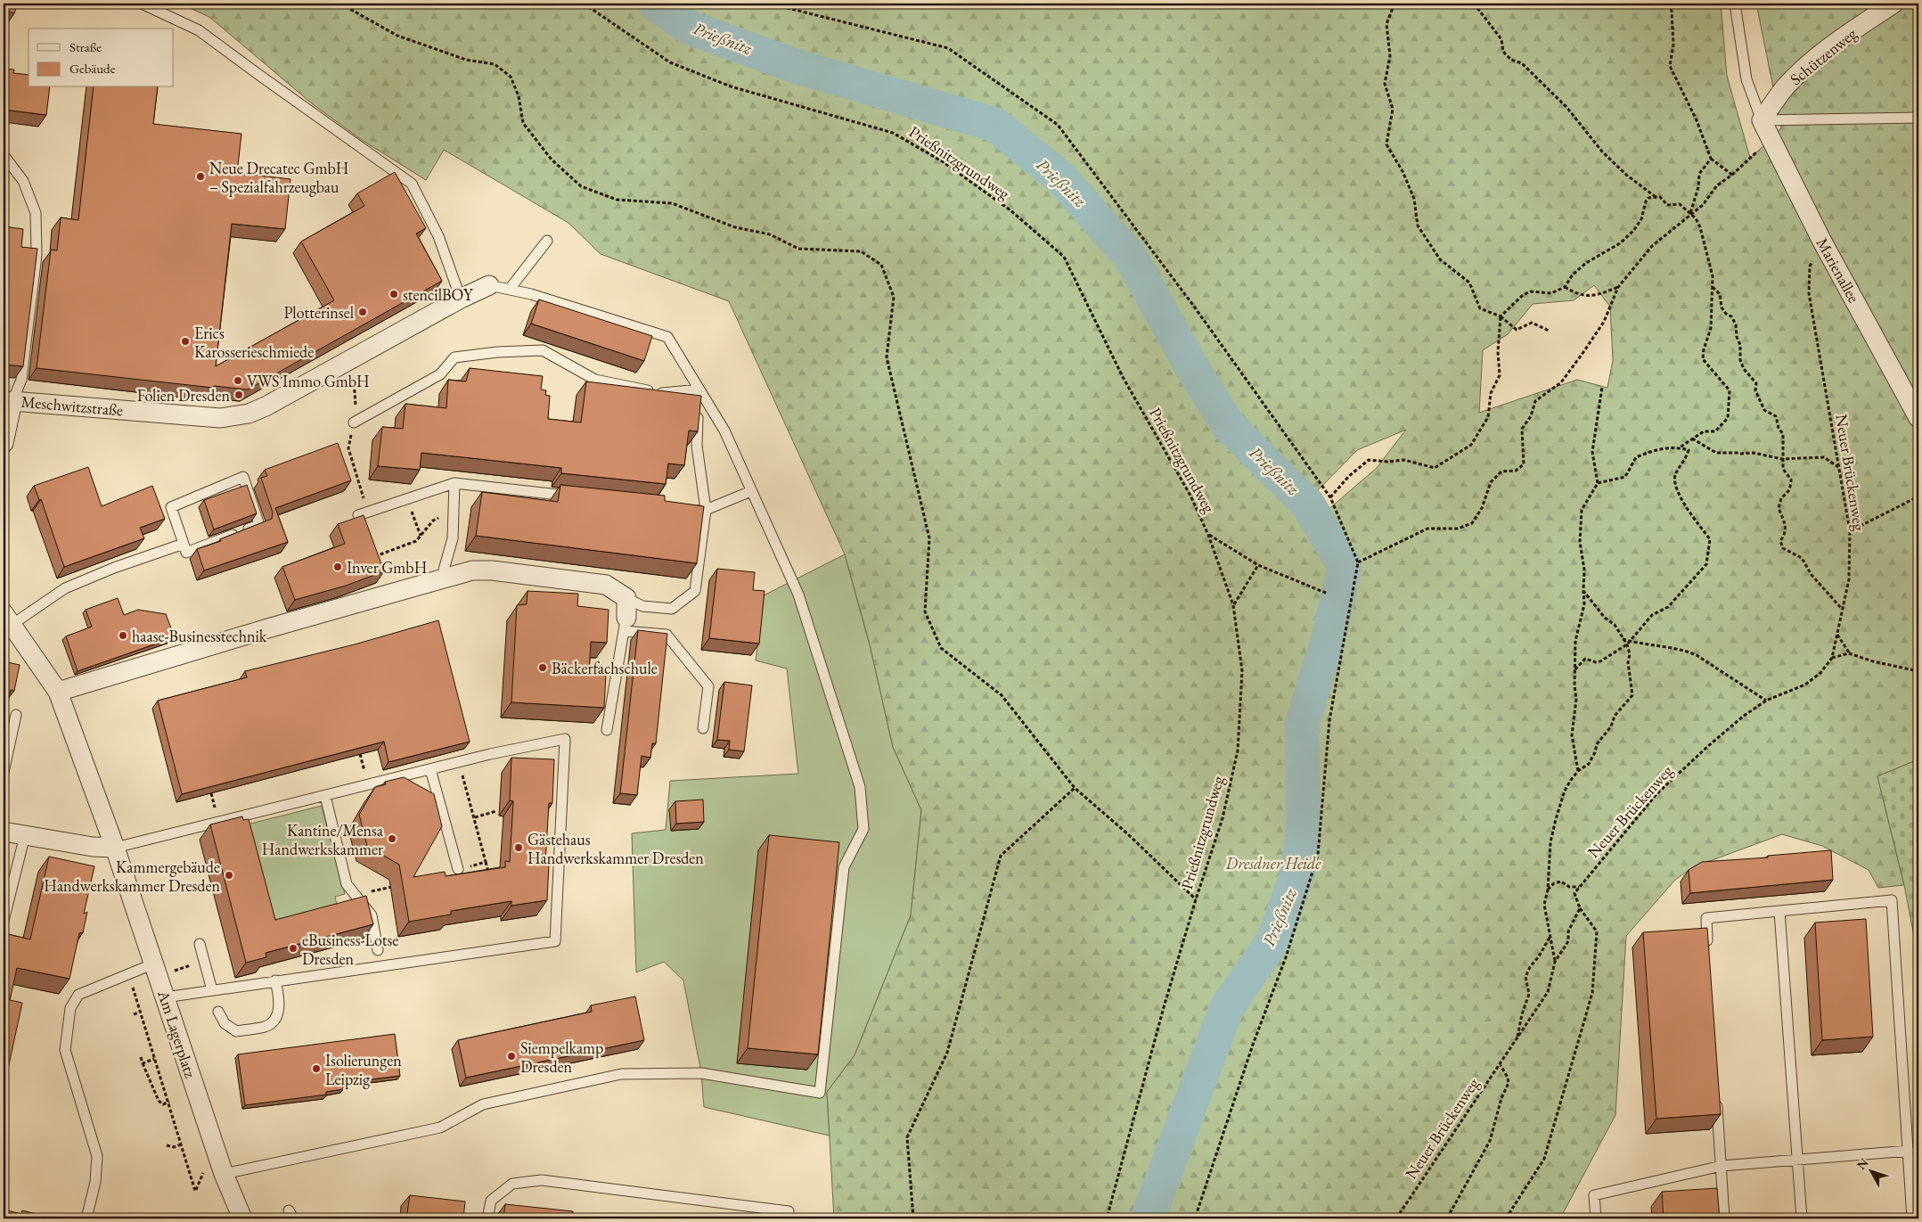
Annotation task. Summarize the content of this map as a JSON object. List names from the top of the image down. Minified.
{"streets":{"street":["Schützenweg","Marienallee","Meschwitzstraße","Am Lagerplatz"],"path":["Prießnitzgrundweg","Neuer Brückenweg"]},"crossings":[["Schützenweg","Marienallee"]],"water":["Prießnitz"],"parks":["Dresdner Heide"],"places":["Neue Drecatec GmbH – Spezialfahrzeugbau","stencilBOY","Plotterinsel","Erics Karosserieschmiede","VWS Immo GmbH","Folien Dresden","Inver GmbH","haase-Businesstechnik","Bäckerfachschule","Kantine/Mensa Handwerkskammer","Gästehaus Handwerkskammer Dresden","Kammergebäude Handwerkskammer Dresden","eBusiness-Lotse Dresden","Siempelkamp Dresden","Isolierungen Leipzig"],"legend":["Straße","Gebäude"],"north":"top left"}
